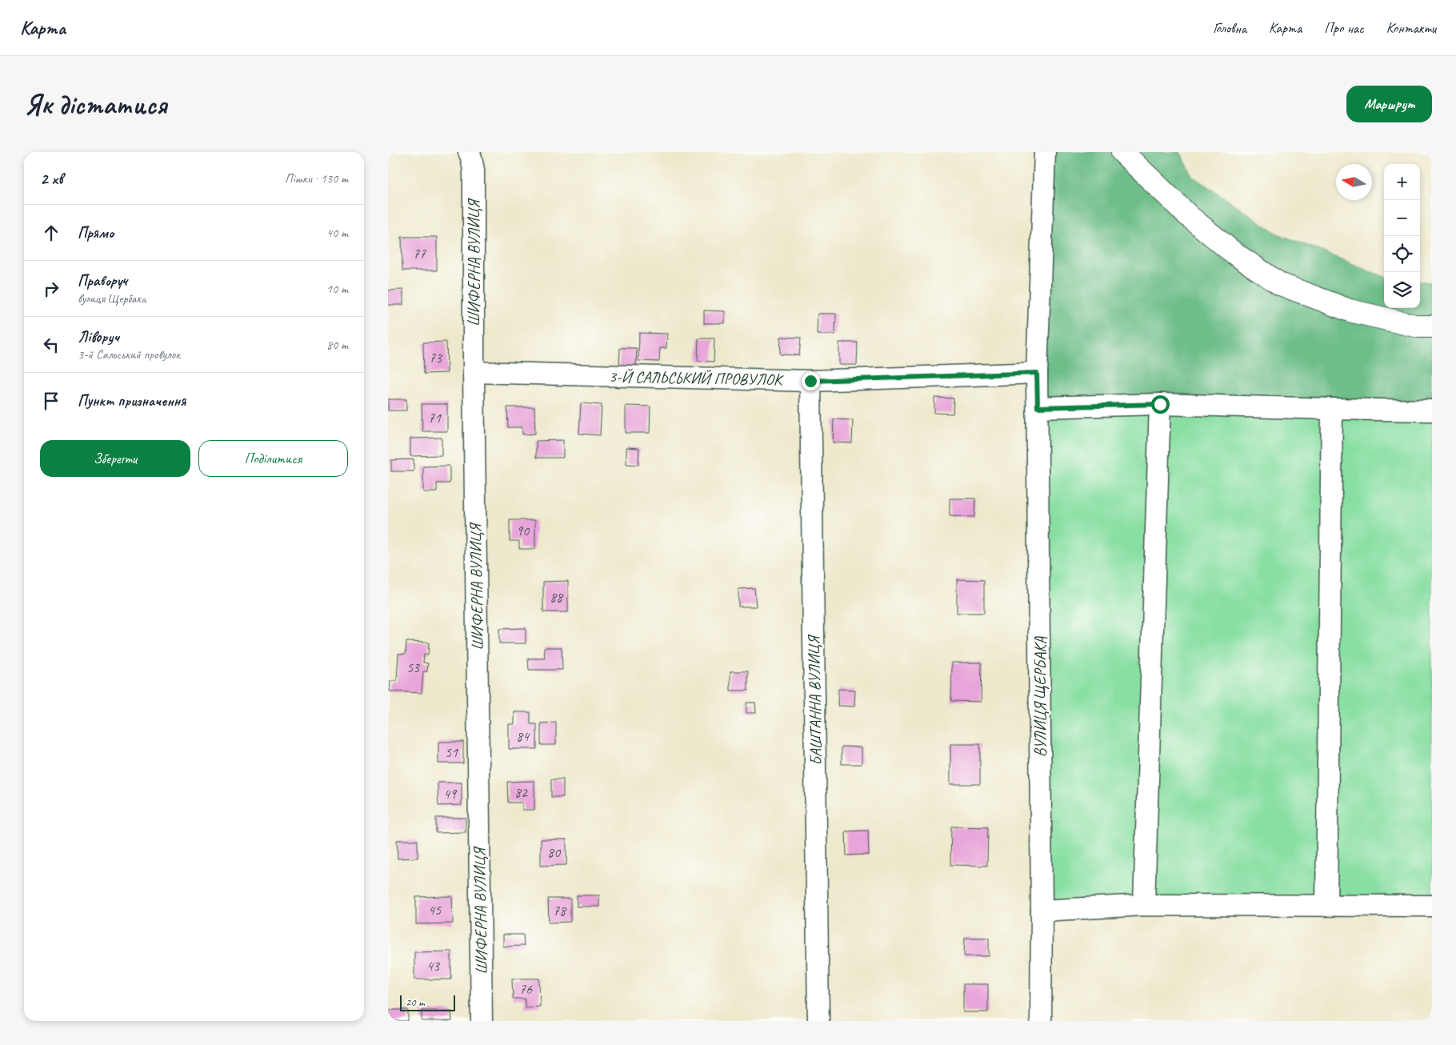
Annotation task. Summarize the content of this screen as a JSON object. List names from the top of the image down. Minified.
{"streets":{"street":["ШИФЕРНА ВУЛИЦЯ","3-Й САЛЬСЬКИЙ ПРОВУЛОК","ВУЛИЦЯ ЩЕРБАКА","БАШТАННА ВУЛИЦЯ"]},"crossings":[["ШИФЕРНА ВУЛИЦЯ","3-Й САЛЬСЬКИЙ ПРОВУЛОК"],["3-Й САЛЬСЬКИЙ ПРОВУЛОК","ВУЛИЦЯ ЩЕРБАКА"],["3-Й САЛЬСЬКИЙ ПРОВУЛОК","БАШТАННА ВУЛИЦЯ"]],"house_numbers":["77","73","71","90","88","53","84","51","82","49","80","45","78","43","76"],"scale_bar":"20 m","north":"left","page":{"header":"Карта","nav":["Головна","Карта","Про нас","Контакти"],"buttons":["Маршрут",["Зберегти","Поділитися"]],"title":"Як дістатися","heading":["2 хв","Пішки · 130 m"],"map_buttons":["+","−"],"list":[["Прямо","40 m"],["Праворуч","вулиця Щербака","10 m"],["Ліворуч","3-й Сальський провулок","80 m"],"Пункт призначення"],"scale":"20 m"}}
